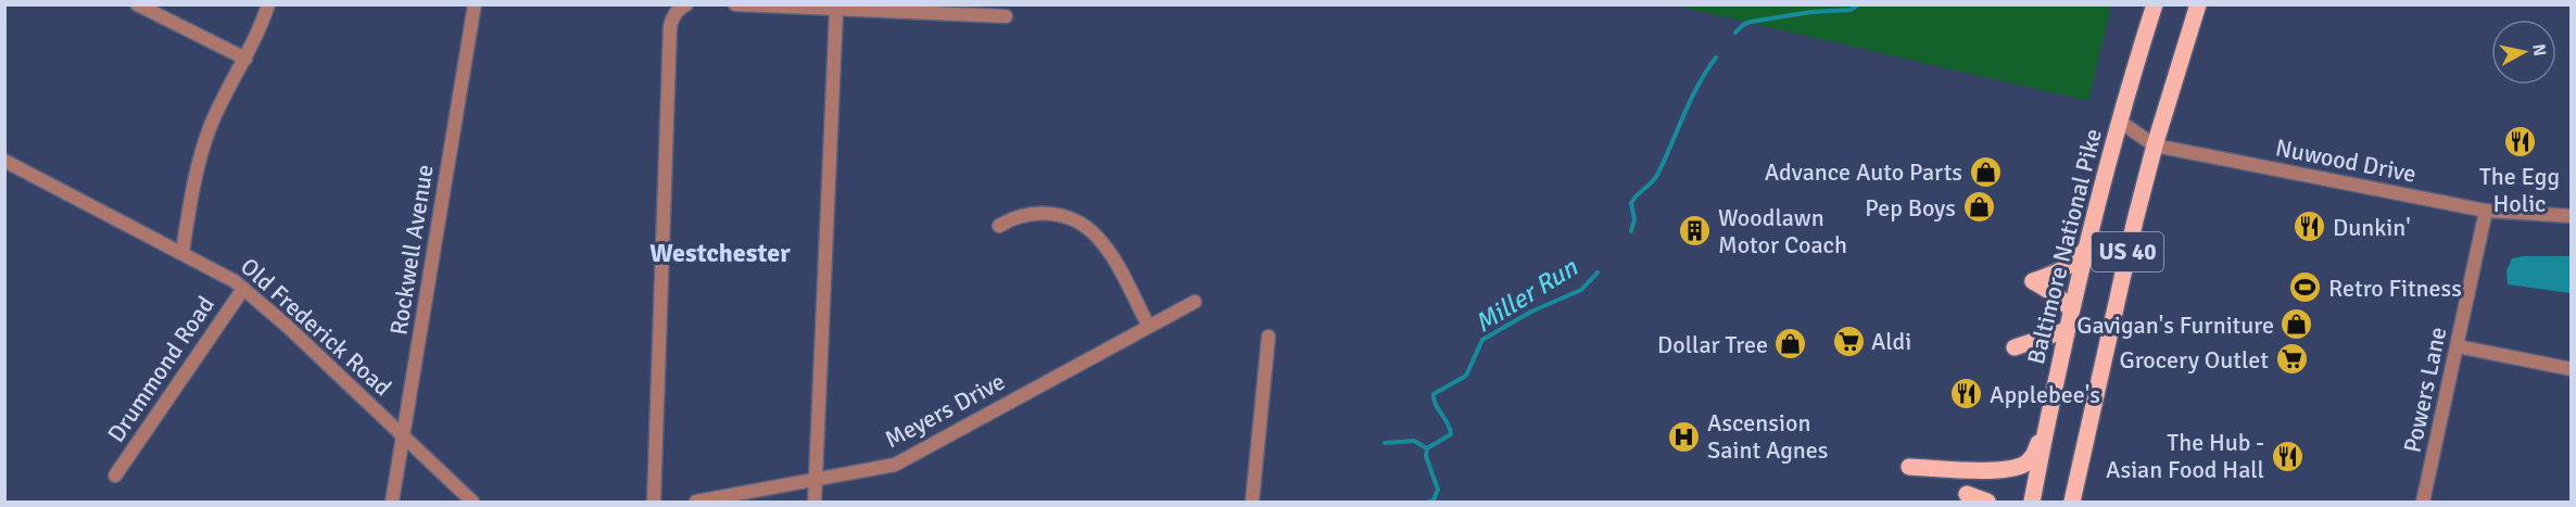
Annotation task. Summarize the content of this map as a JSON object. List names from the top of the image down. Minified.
{"streets":{"main road":["Baltimore National Pike","US 40"],"street":["Nuwood Drive","Rockwell Avenue","Old Frederick Road","Drummond Road","Powers Lane","Meyers Drive"]},"crossings":[["Nuwood Drive","Baltimore National Pike"],["Nuwood Drive","US 40"],["Nuwood Drive","Powers Lane"],["Rockwell Avenue","Old Frederick Road"],["Old Frederick Road","Drummond Road"]],"districts":["Westchester"],"water":["Miller Run"],"places":{"restaurant":["The Egg Holic","Dunkin'","Applebee's","The Hub - Asian Food Hall"],"shop":["Advance Auto Parts","Pep Boys","Gavigan's Furniture","Dollar Tree"],"building":["Woodlawn Motor Coach"],"sports":["Retro Fitness"],"supermarket":["Aldi","Grocery Outlet"],"hospital":["Ascension Saint Agnes"]},"north":"right"}
